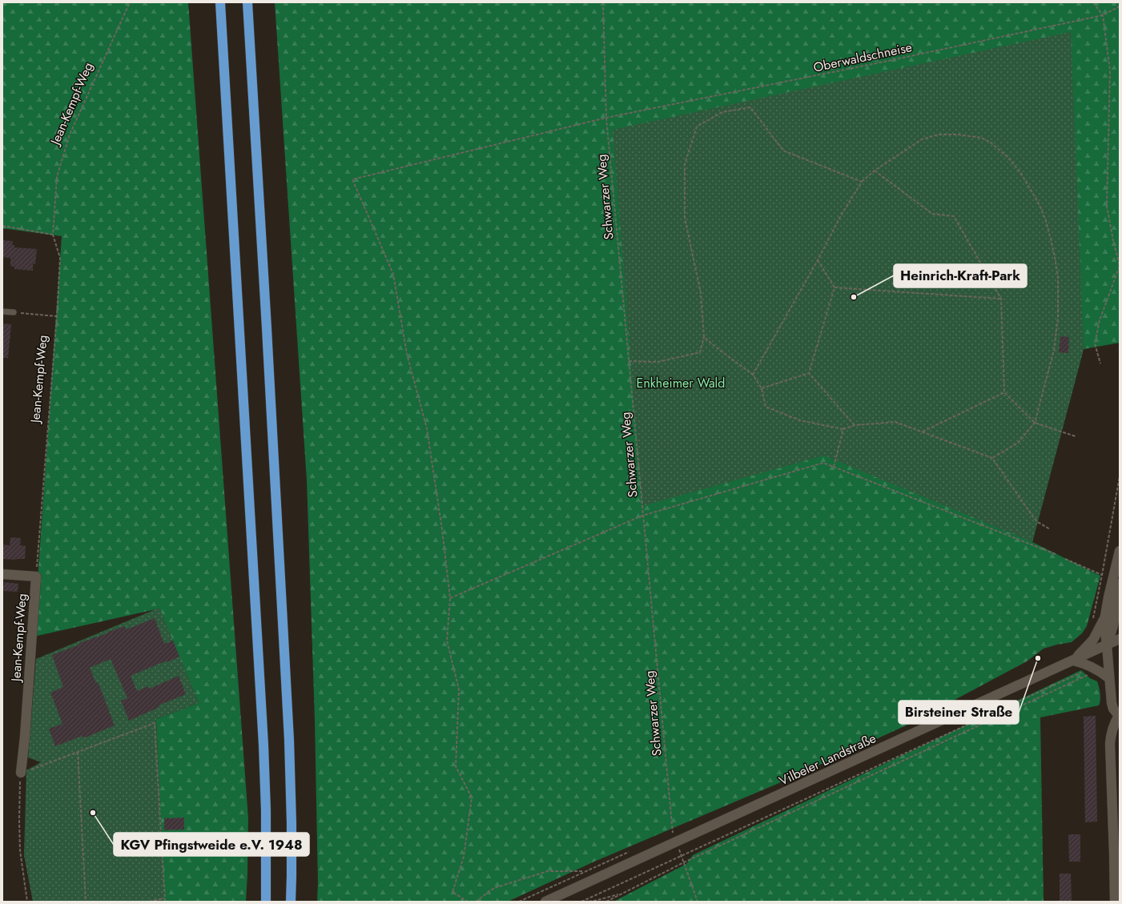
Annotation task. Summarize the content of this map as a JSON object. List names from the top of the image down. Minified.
{"streets":{"main road":["Jean-Kempf-Weg","Vilbeler Landstraße"],"path":["Oberwaldschneise","Schwarzer Weg"]},"crossings":[["Oberwaldschneise","Schwarzer Weg"],["Schwarzer Weg","Vilbeler Landstraße"]],"parks":["Enkheimer Wald"],"places":["Heinrich-Kraft-Park","Birsteiner Straße","KGV Pfingstweide e.V. 1948"]}
